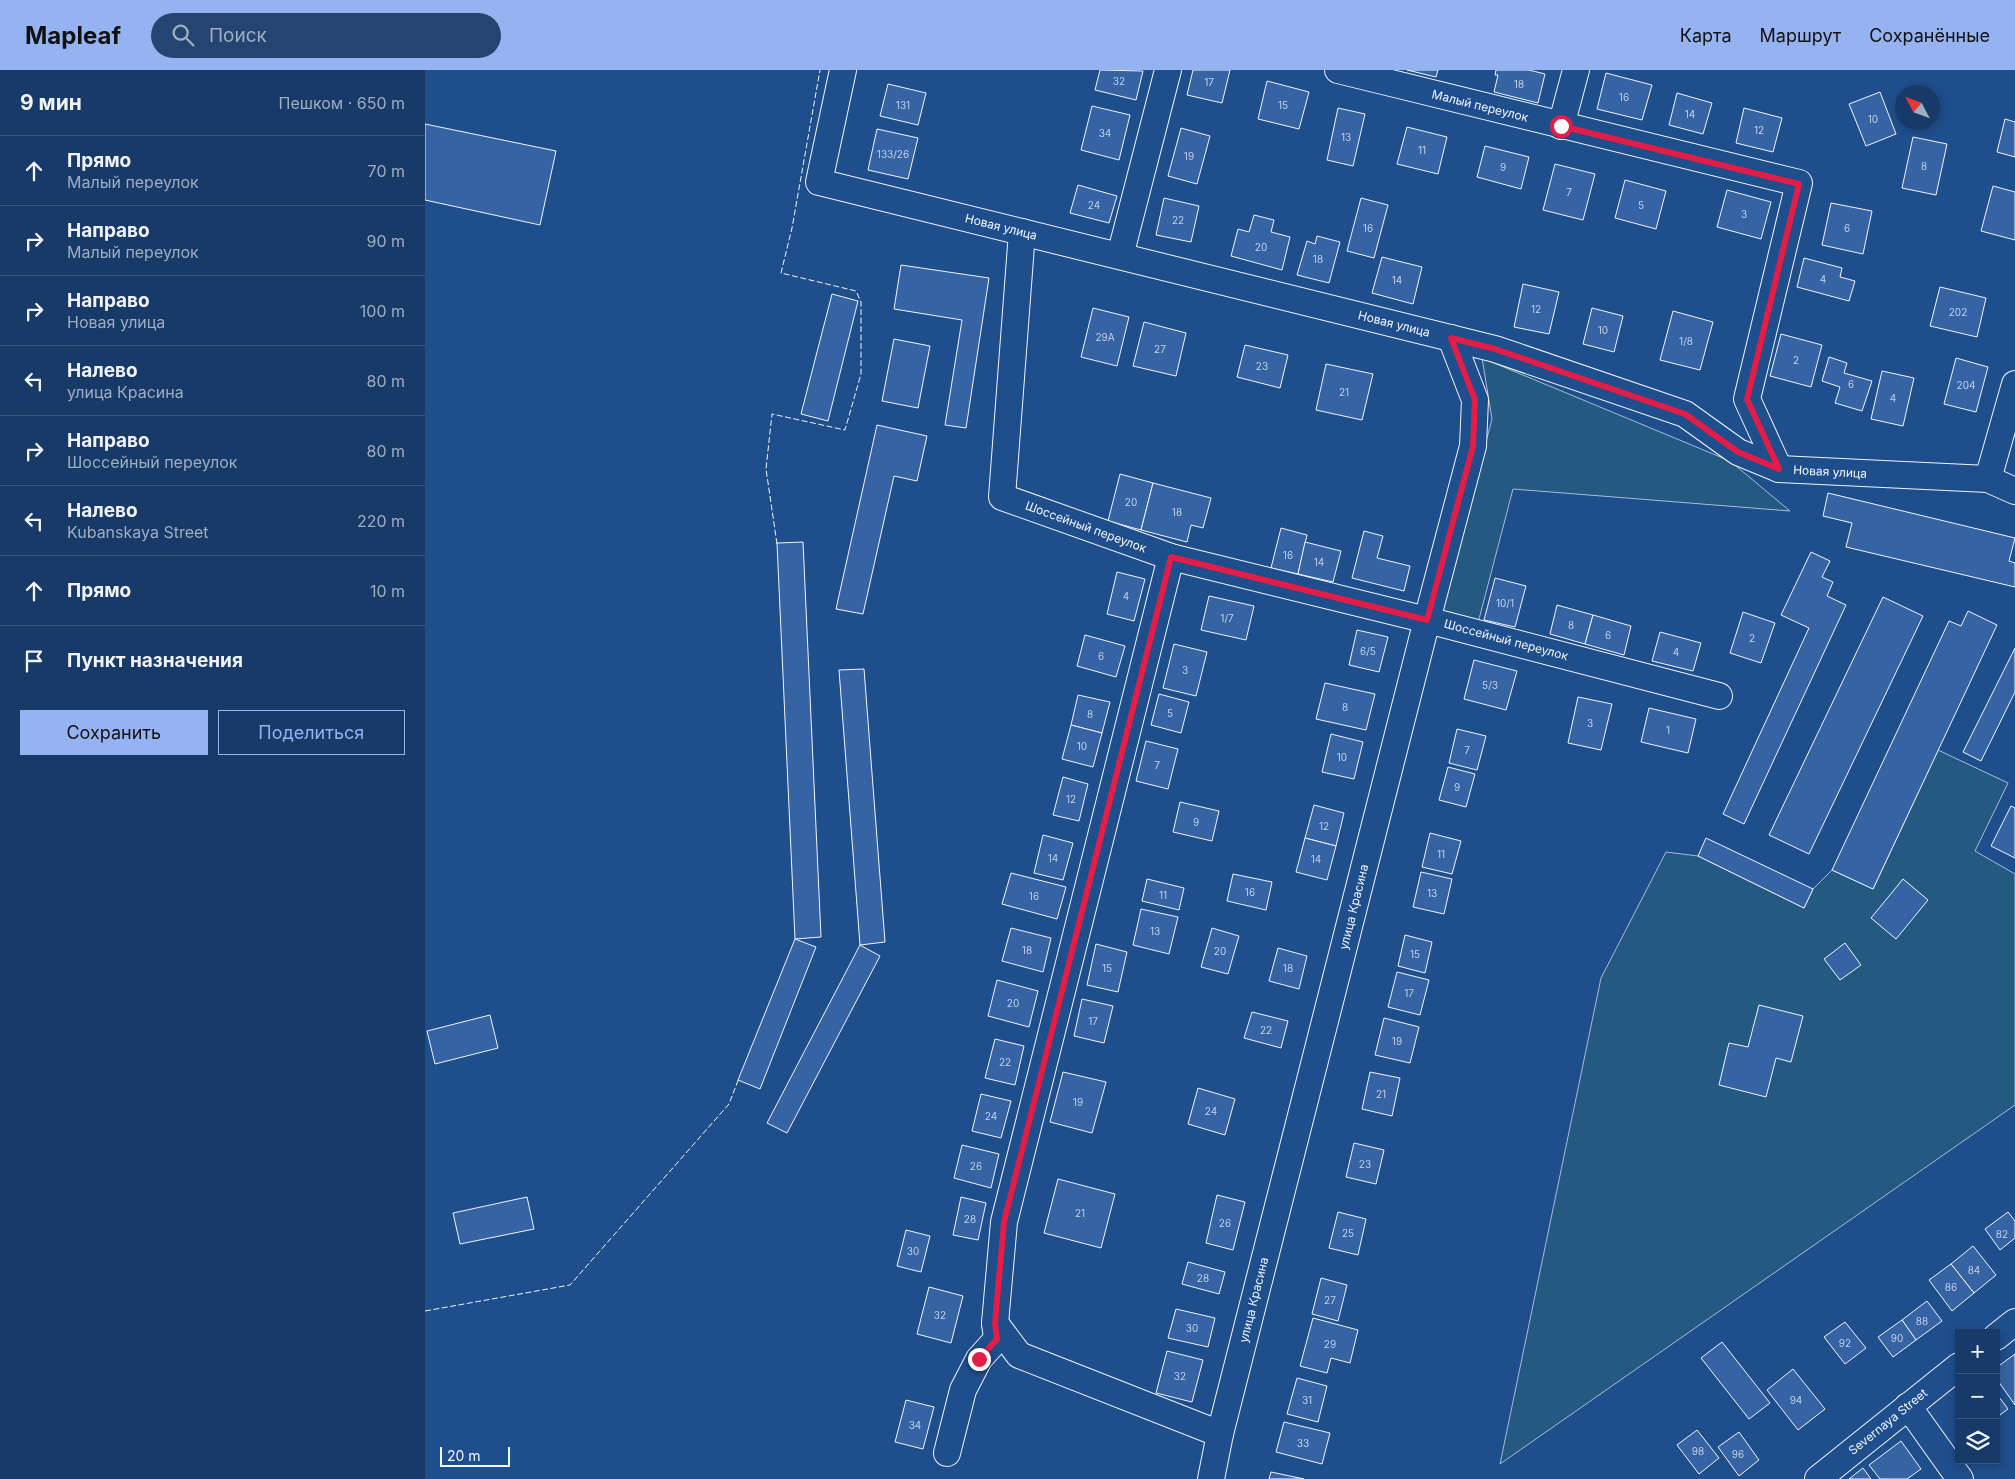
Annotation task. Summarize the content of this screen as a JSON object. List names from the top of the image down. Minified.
{"streets":{"street":["Малый переулок","Новая улица","Шоссейный переулок","улица Красина","Severnaya Street"]},"crossings":[["Малый переулок","Новая улица"],["Новая улица","Шоссейный переулок"],["Новая улица","улица Красина"],["Шоссейный переулок","улица Красина"]],"house_numbers":["32","17","18","16","131","15","14","10","12","34","13","11","133/26","19","8","9","7","24","5","3","22","16","6","20","18","4","14","12","202","10","29А","1/8","27","2","23","6","204","21","4","20","18","16","14","4","10/1","1/7","8","6","2","6/5","4","6","3","5/3","8","5","8","3","1","10","7","10","7","9","12","9","12","11","14","14","16","13","11","16","13","18","20","15","15","18","17","20","17","22","19","22","21","19","24","24","23","26","21","28","26","25","82","30","84","28","86","27","32","88","30","90","92","29","32","31","94","34","33","98","96"],"scale_bar":"20 m","north":"top left","page":{"header":"Mapleaf","search":"Поиск","nav":["Карта","Маршрут","Сохранённые"],"heading":["9 мин","Пешком · 650 m"],"list":[["Прямо","Малый переулок","70 m"],["Направо","Малый переулок","90 m"],["Направо","Новая улица","100 m"],["Налево","улица Красина","80 m"],["Направо","Шоссейный переулок","80 m"],["Налево","Kubanskaya Street","220 m"],["Прямо","10 m"],"Пункт назначения"],"buttons":["Сохранить","Поделиться"],"map_buttons":["+","−"],"scale":"20 m"}}
